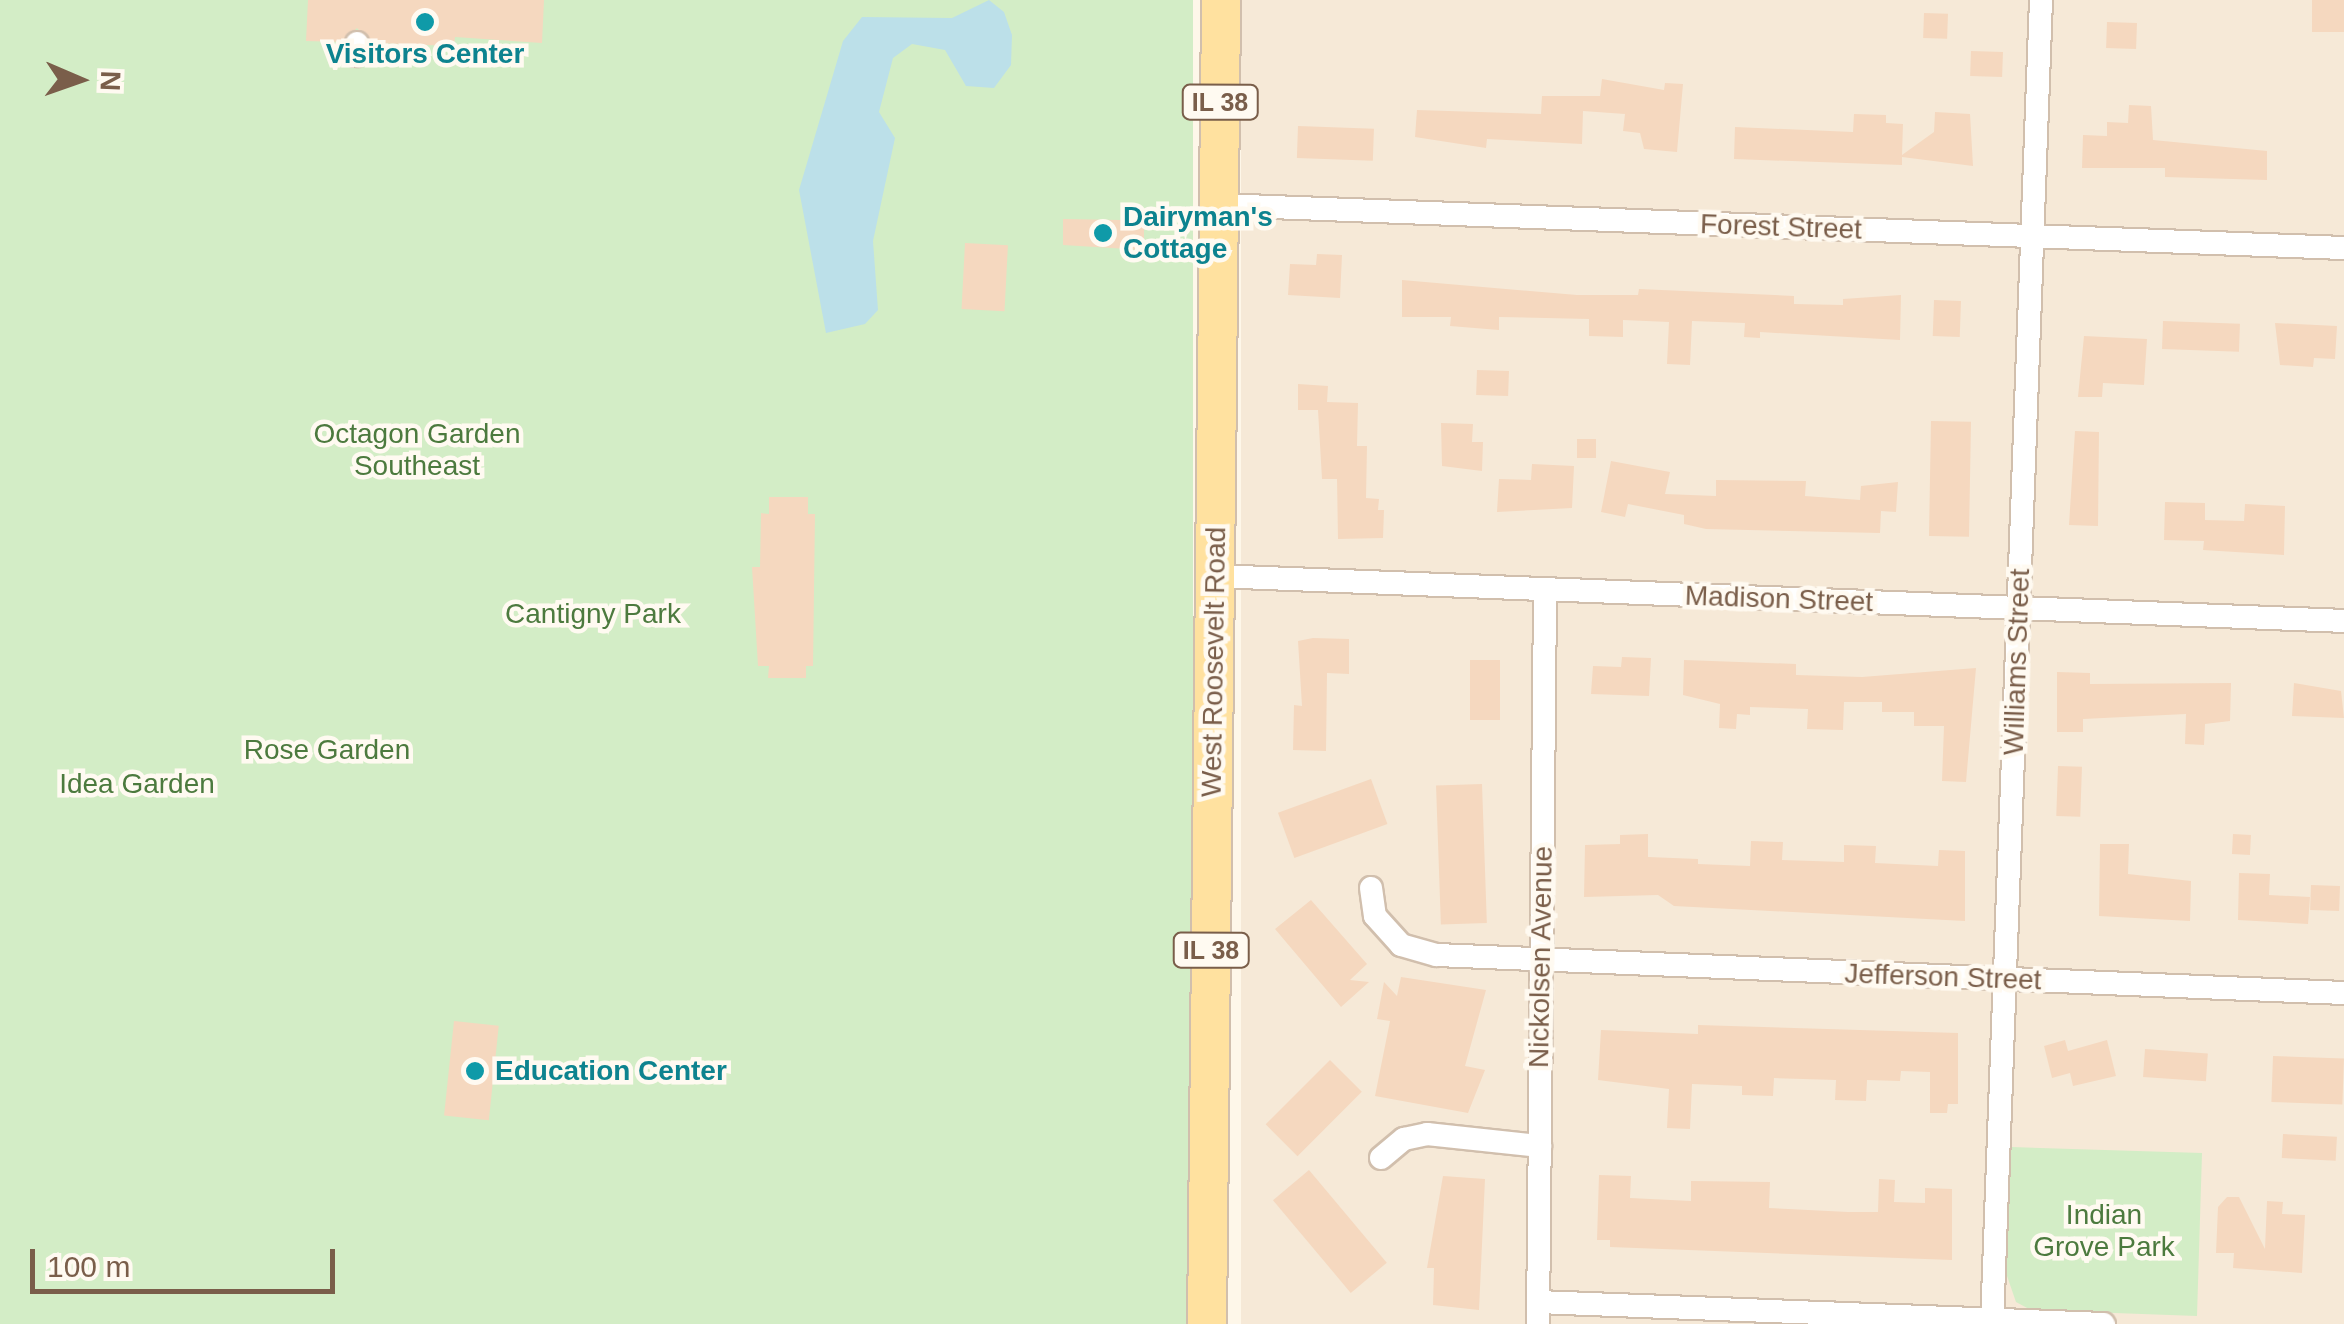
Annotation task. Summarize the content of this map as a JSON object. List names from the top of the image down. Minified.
{"streets":{"main road":["IL 38","West Roosevelt Road"],"street":["Forest Street","Madison Street","Williams Street","Nickolsen Avenue","Jefferson Street"]},"crossings":[["Forest Street","West Roosevelt Road"],["Forest Street","Williams Street"],["Madison Street","West Roosevelt Road"],["Madison Street","Williams Street"],["Madison Street","Nickolsen Avenue"],["Williams Street","Jefferson Street"],["Nickolsen Avenue","Jefferson Street"]],"parks":["Octagon Garden Southeast","Cantigny Park","Rose Garden","Idea Garden","Indian Grove Park"],"places":["Visitors Center","Dairyman's Cottage","Education Center"],"scale_bar":"100 m","north":"right"}
